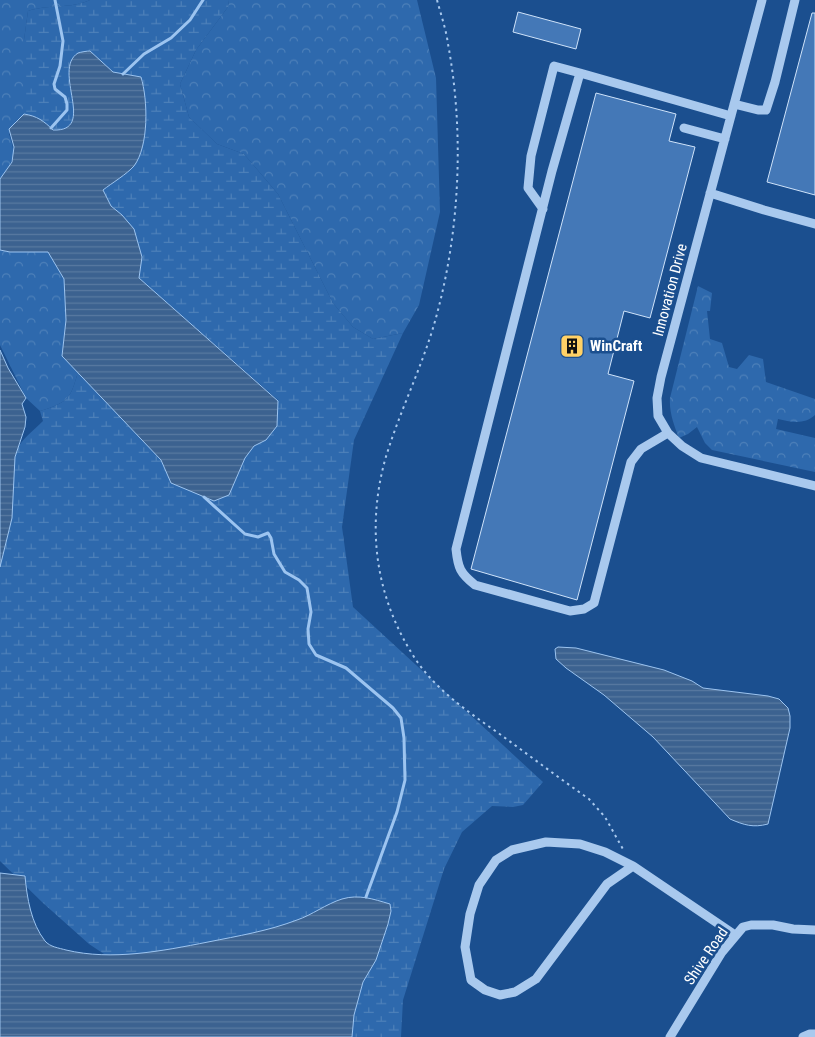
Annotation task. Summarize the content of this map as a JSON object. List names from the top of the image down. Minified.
{"streets":{"street":["Innovation Drive","Shive Road"]},"places":{"building":["WinCraft"]}}
